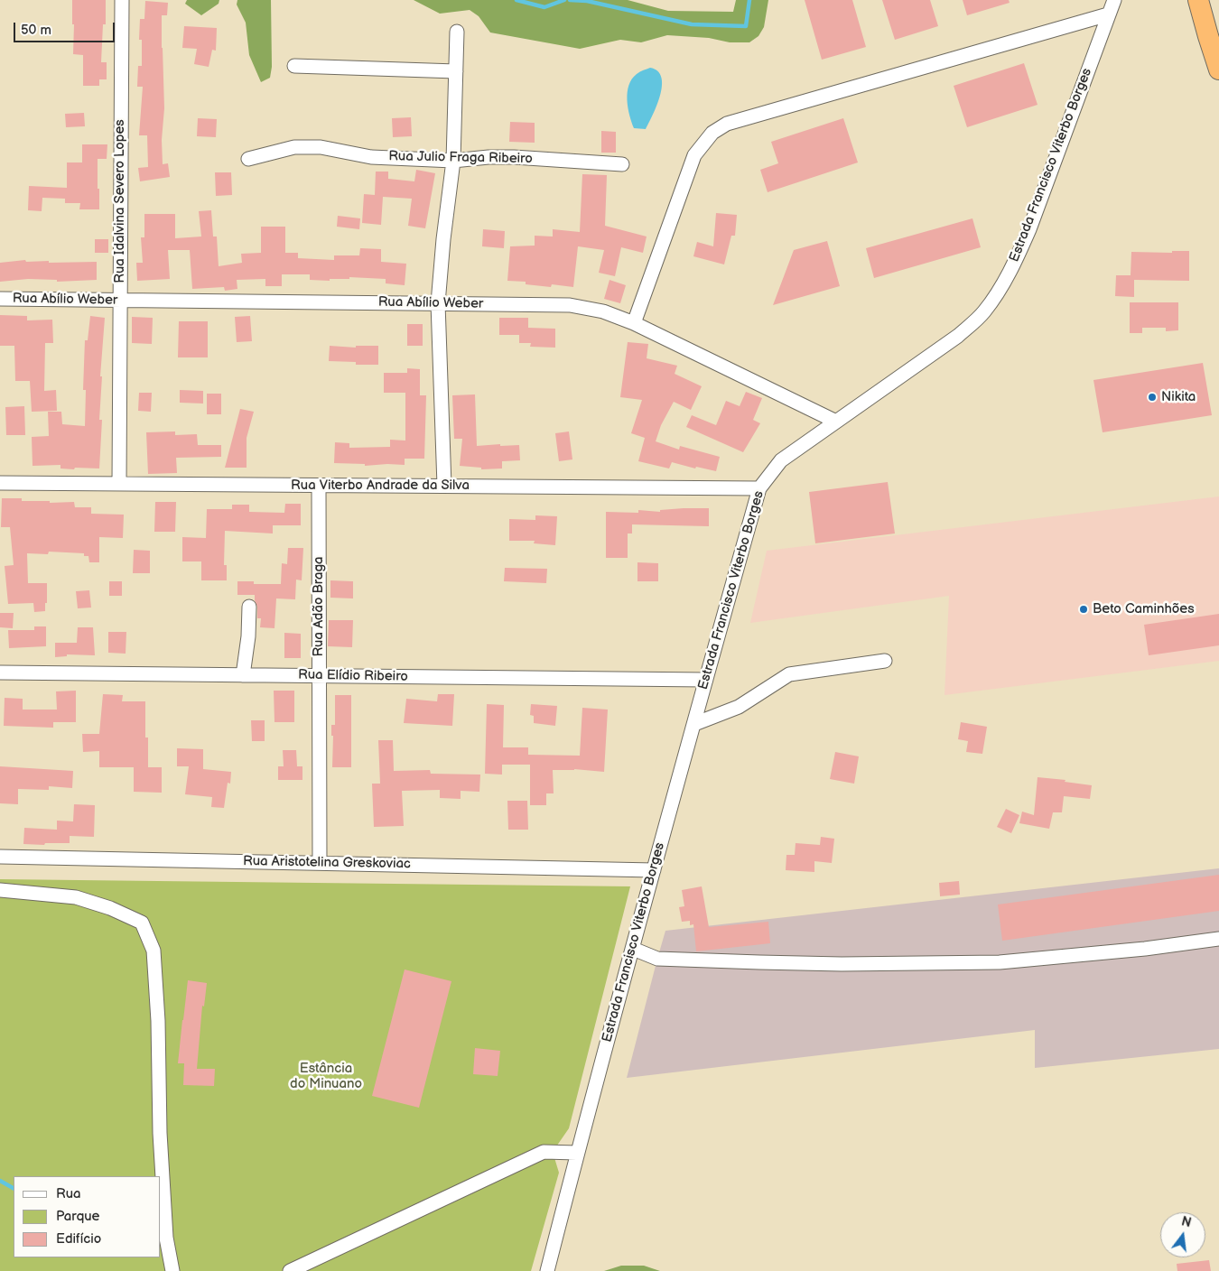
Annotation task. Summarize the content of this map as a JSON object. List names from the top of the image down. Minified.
{"streets":{"street":["Rua Julio Fraga Ribeiro","Estrada Francisco Viterbo Borges","Rua Idalvina Severo Lopes","Rua Abílio Weber","Rua Viterbo Andrade da Silva","Rua Adão Braga","Rua Elídio Ribeiro","Rua Aristotelina Greskoviac"]},"crossings":[["Estrada Francisco Viterbo Borges","Rua Abílio Weber"],["Estrada Francisco Viterbo Borges","Rua Viterbo Andrade da Silva"],["Estrada Francisco Viterbo Borges","Rua Elídio Ribeiro"],["Estrada Francisco Viterbo Borges","Rua Aristotelina Greskoviac"],["Rua Idalvina Severo Lopes","Rua Abílio Weber"],["Rua Idalvina Severo Lopes","Rua Viterbo Andrade da Silva"],["Rua Viterbo Andrade da Silva","Rua Adão Braga"],["Rua Adão Braga","Rua Elídio Ribeiro"],["Rua Adão Braga","Rua Aristotelina Greskoviac"]],"parks":["Estância do Minuano"],"places":["Nikita","Beto Caminhões"],"legend":["Rua","Parque","Edifício"],"scale_bar":"50 m","north":"top"}
